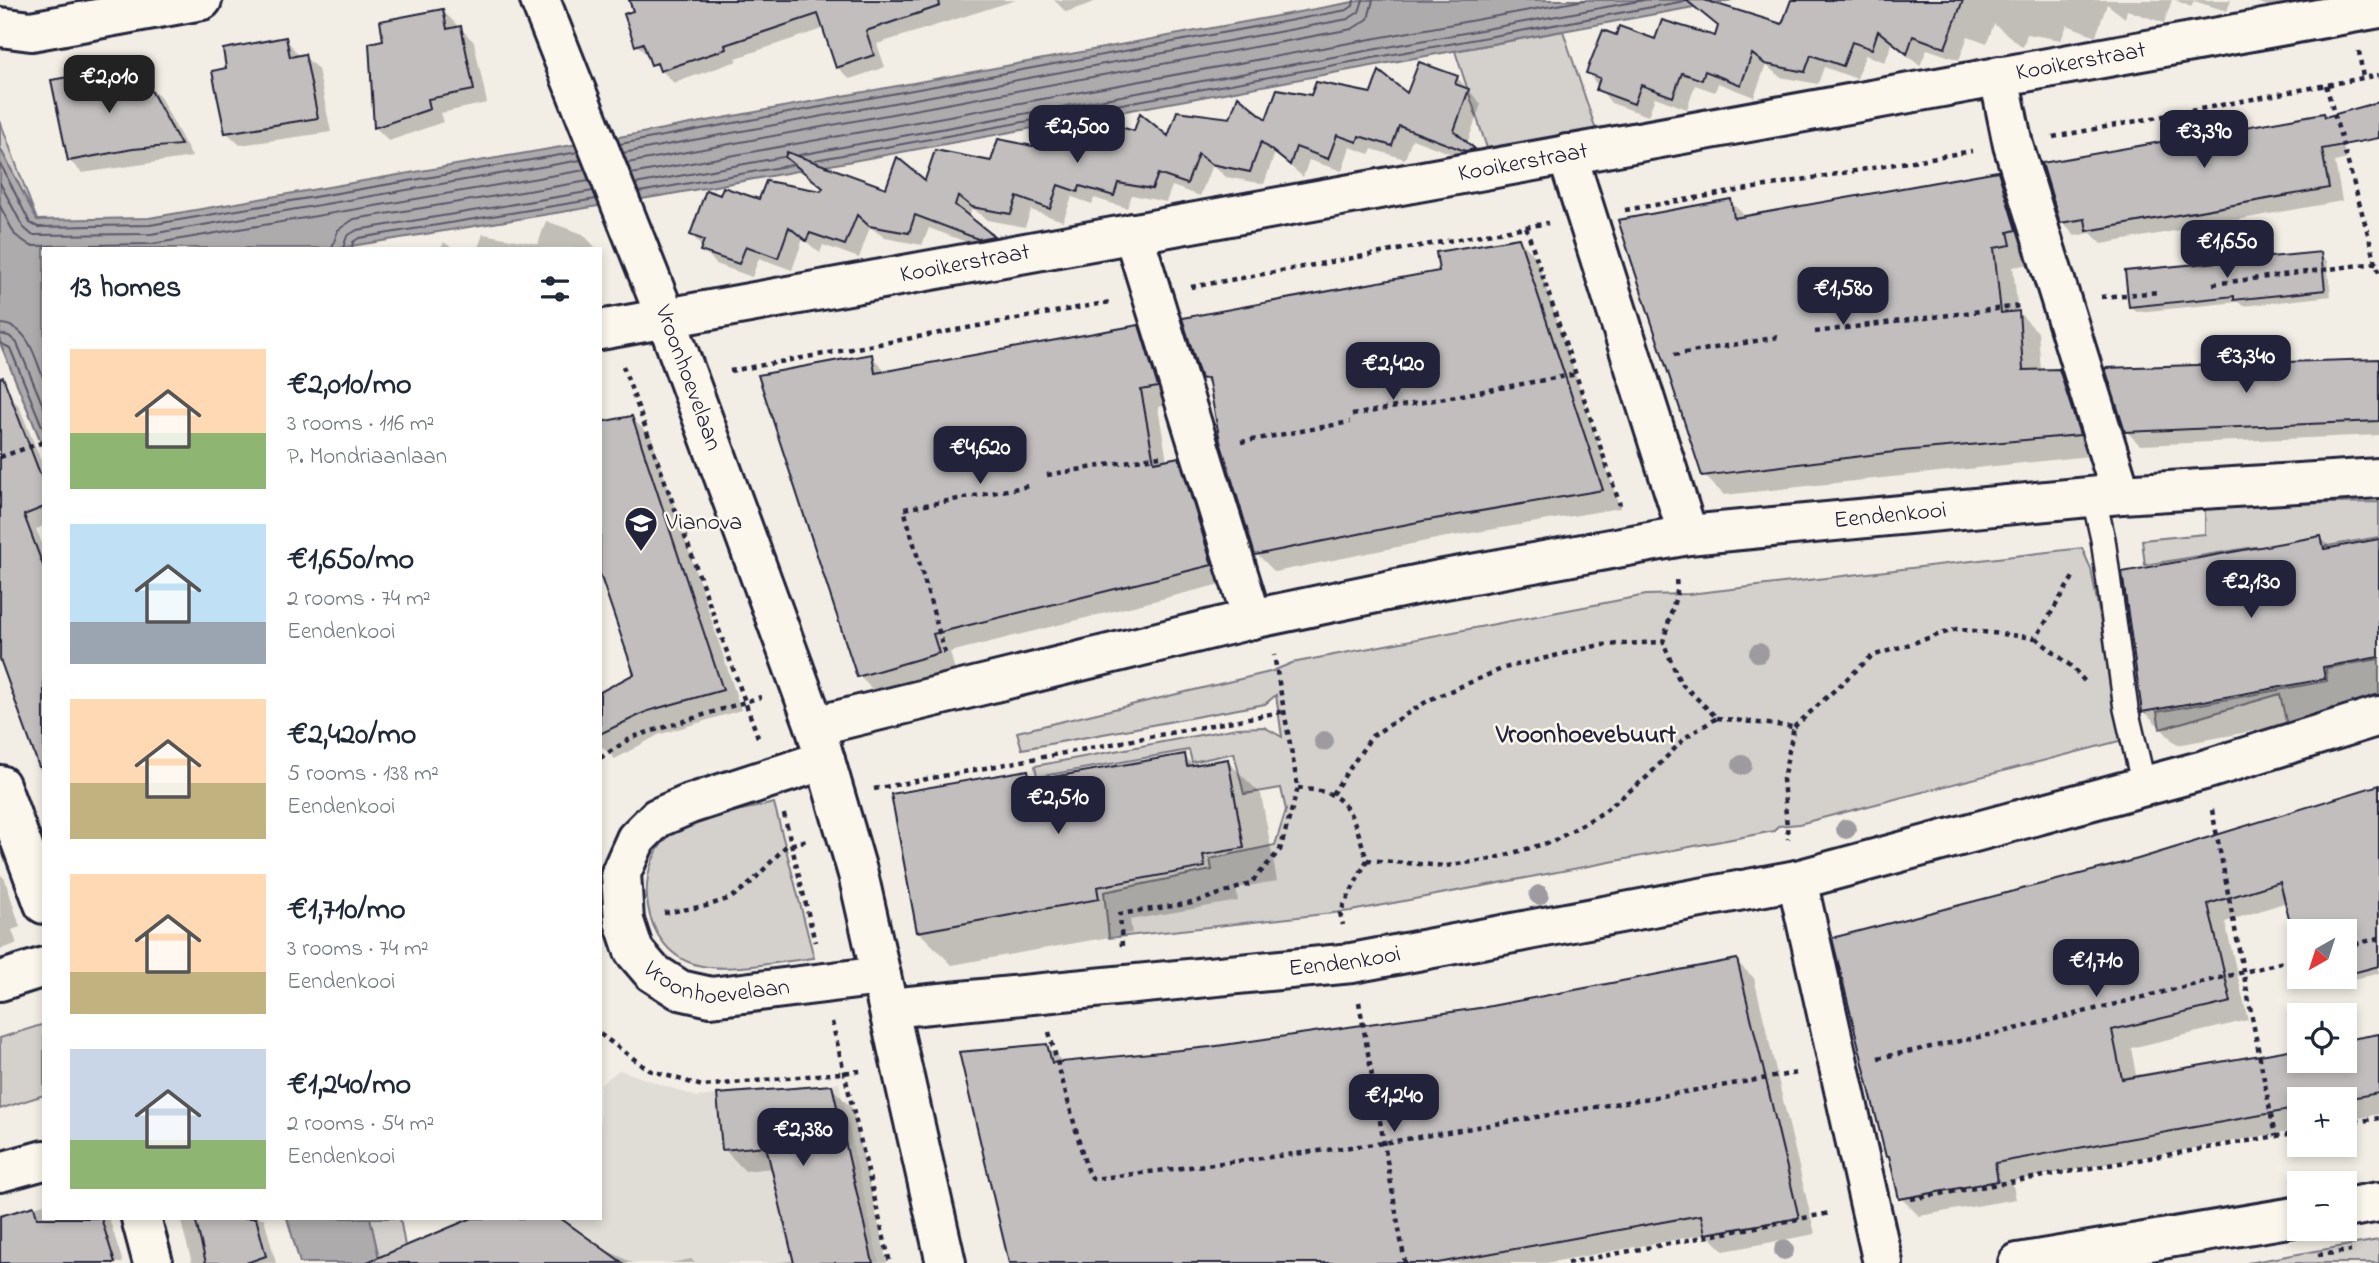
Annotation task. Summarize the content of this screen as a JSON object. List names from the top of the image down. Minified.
{"streets":{"street":["Kooikerstraat","Vroonhoevelaan","Eendenkooi"]},"crossings":[["Kooikerstraat","Vroonhoevelaan"],["Vroonhoevelaan","Eendenkooi"]],"districts":["Vroonhoevebuurt"],"places":{"school or university":["Vianova"]},"north":"bottom left","page":{"price":["€2,010","€2,500","€3,390","€1,650","€1,580","€3,340","€2,420","€4,620","€2,130","€2,510","€1,710","€1,240","€2,380"],"heading":"13 homes","list":[{"name":"€2,010/mo","note":"3 rooms · 116 m² · P. Mondriaanlaan"},{"name":"€1,650/mo","note":"2 rooms · 74 m² · Eendenkooi"},{"name":"€2,420/mo","note":"5 rooms · 138 m² · Eendenkooi"},{"name":"€1,710/mo","note":"3 rooms · 74 m² · Eendenkooi"},{"name":"€1,240/mo","note":"2 rooms · 54 m² · Eendenkooi"}],"map_buttons":["+","−"]}}
